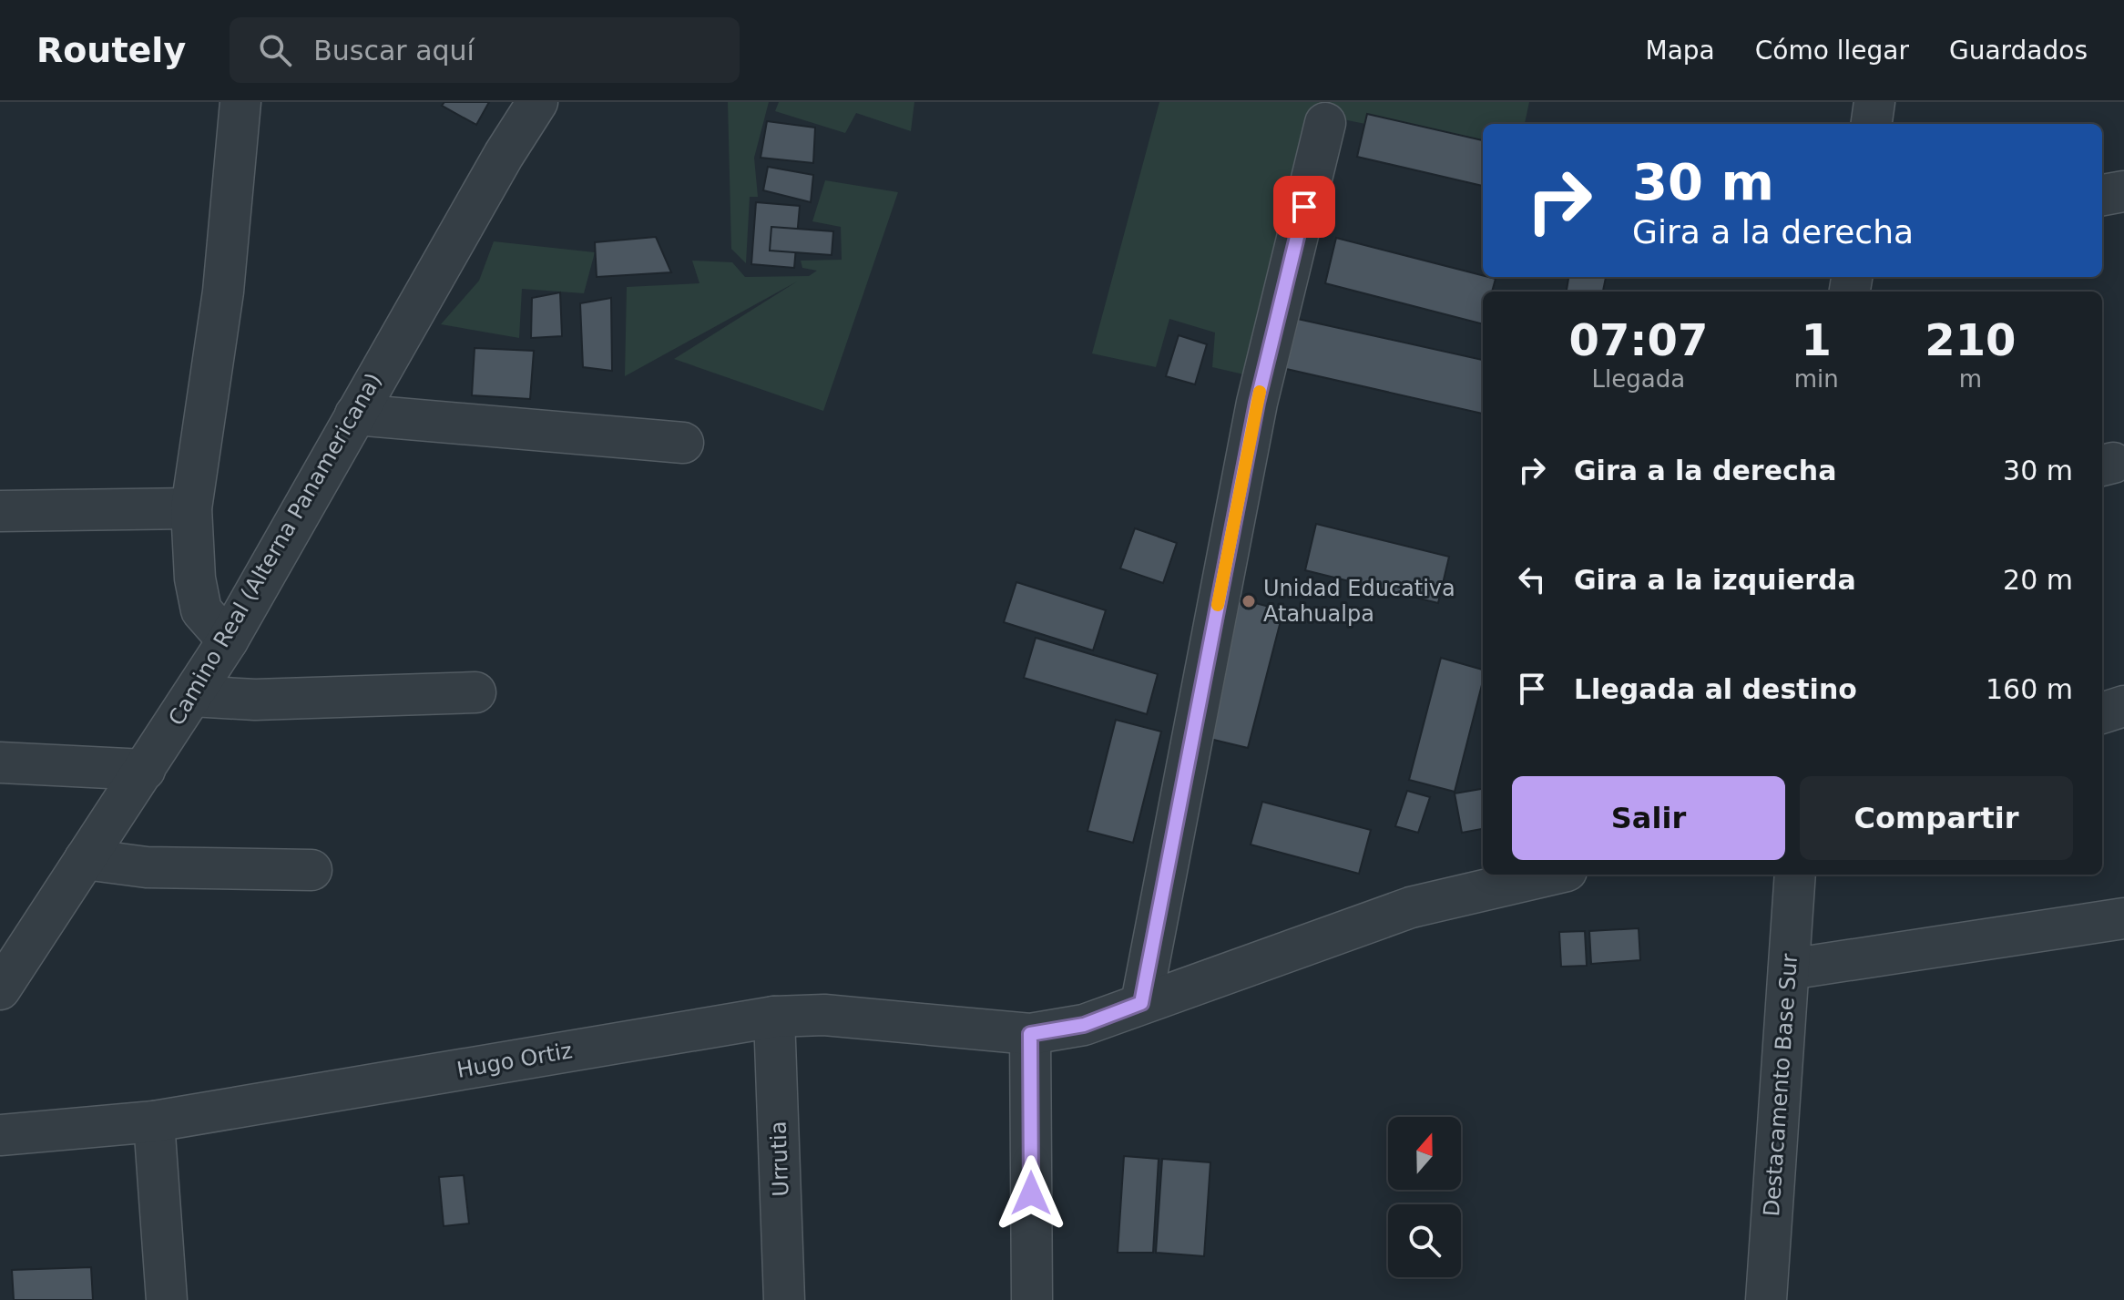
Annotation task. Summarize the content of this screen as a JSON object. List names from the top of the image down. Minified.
{"streets":{"street":["Camino Real (Alterna Panamericana)","Hugo Ortiz","Destacamento Base Sur","Urrutia"]},"crossings":[["Hugo Ortiz","Urrutia"]],"places":["Unidad Educativa Atahualpa"],"north":"top","page":{"header":"Routely","search":"Buscar aquí","nav":["Mapa","Cómo llegar","Guardados"],"turn":["30 m","Gira a la derecha"],"eta":["07:07","Llegada","1","min","210","m"],"list":[{"name":"Gira a la derecha","value":"30 m"},{"name":"Gira a la izquierda","value":"20 m"},{"name":"Llegada al destino","value":"160 m"}],"buttons":["Salir","Compartir"]}}
